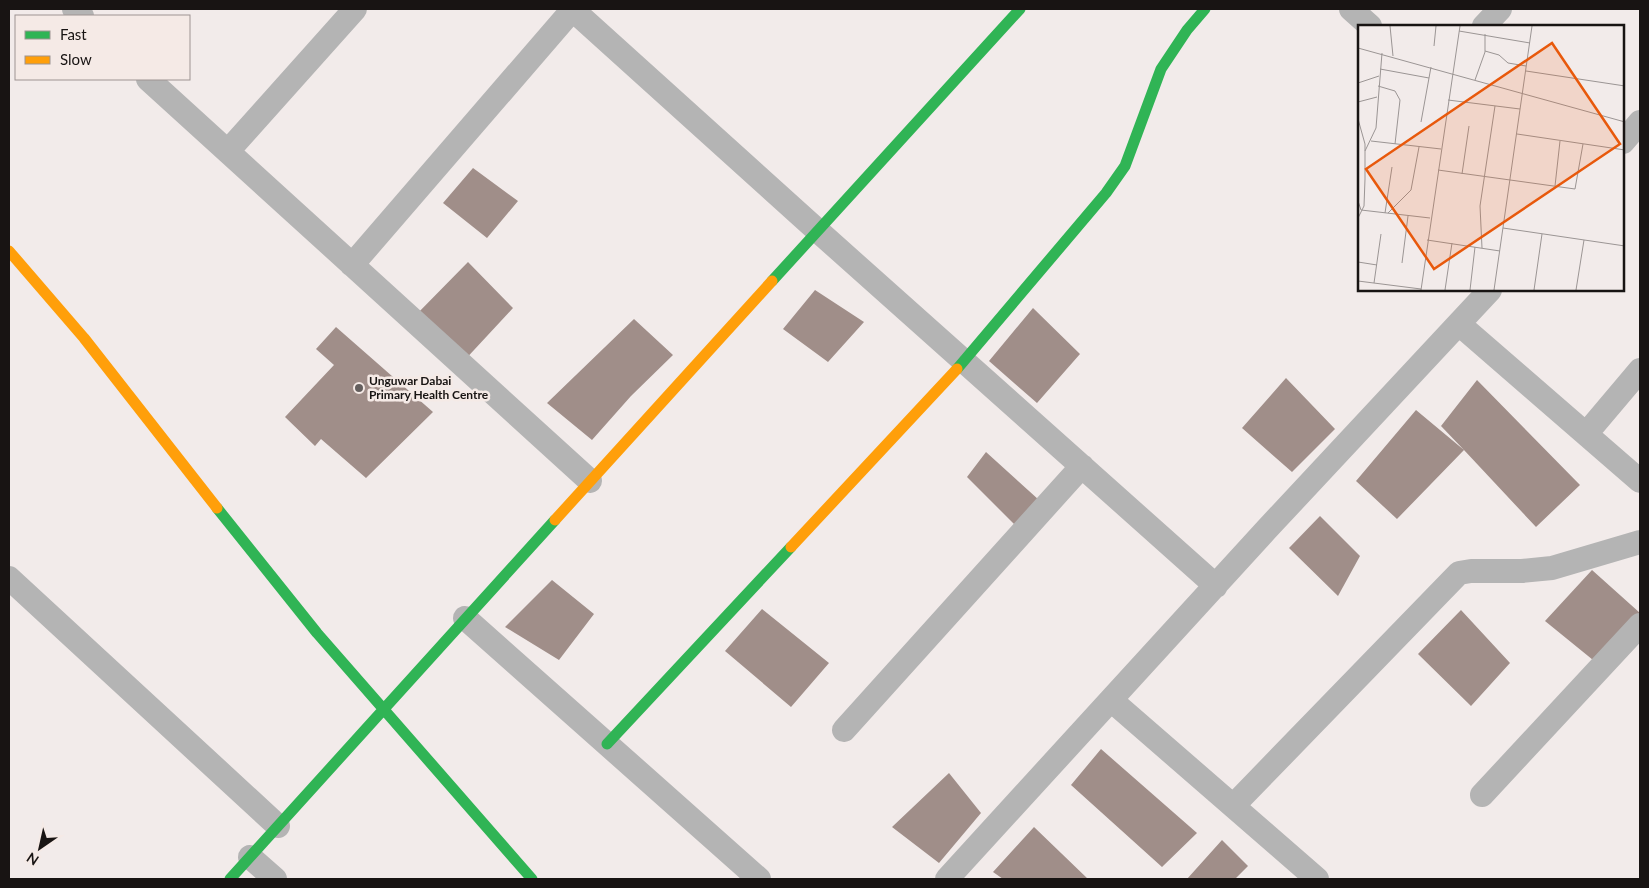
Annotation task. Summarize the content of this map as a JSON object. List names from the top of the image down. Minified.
{"places":["Unguwar Dabai Primary Health Centre"],"legend":["Fast","Slow"],"north":"bottom left"}
